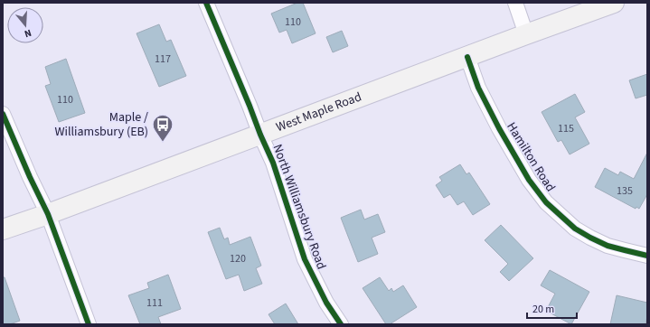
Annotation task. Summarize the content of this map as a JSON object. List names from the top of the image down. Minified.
{"streets":{"main road":["West Maple Road"],"street":["Hamilton Road","North Williamsbury Road"]},"crossings":[["West Maple Road","Hamilton Road"],["West Maple Road","North Williamsbury Road"]],"places":{"bus stop":["Maple / Williamsbury (EB)"]},"house_numbers":["110","117","110","115","135","120","111"],"scale_bar":"20 m","north":"bottom"}
